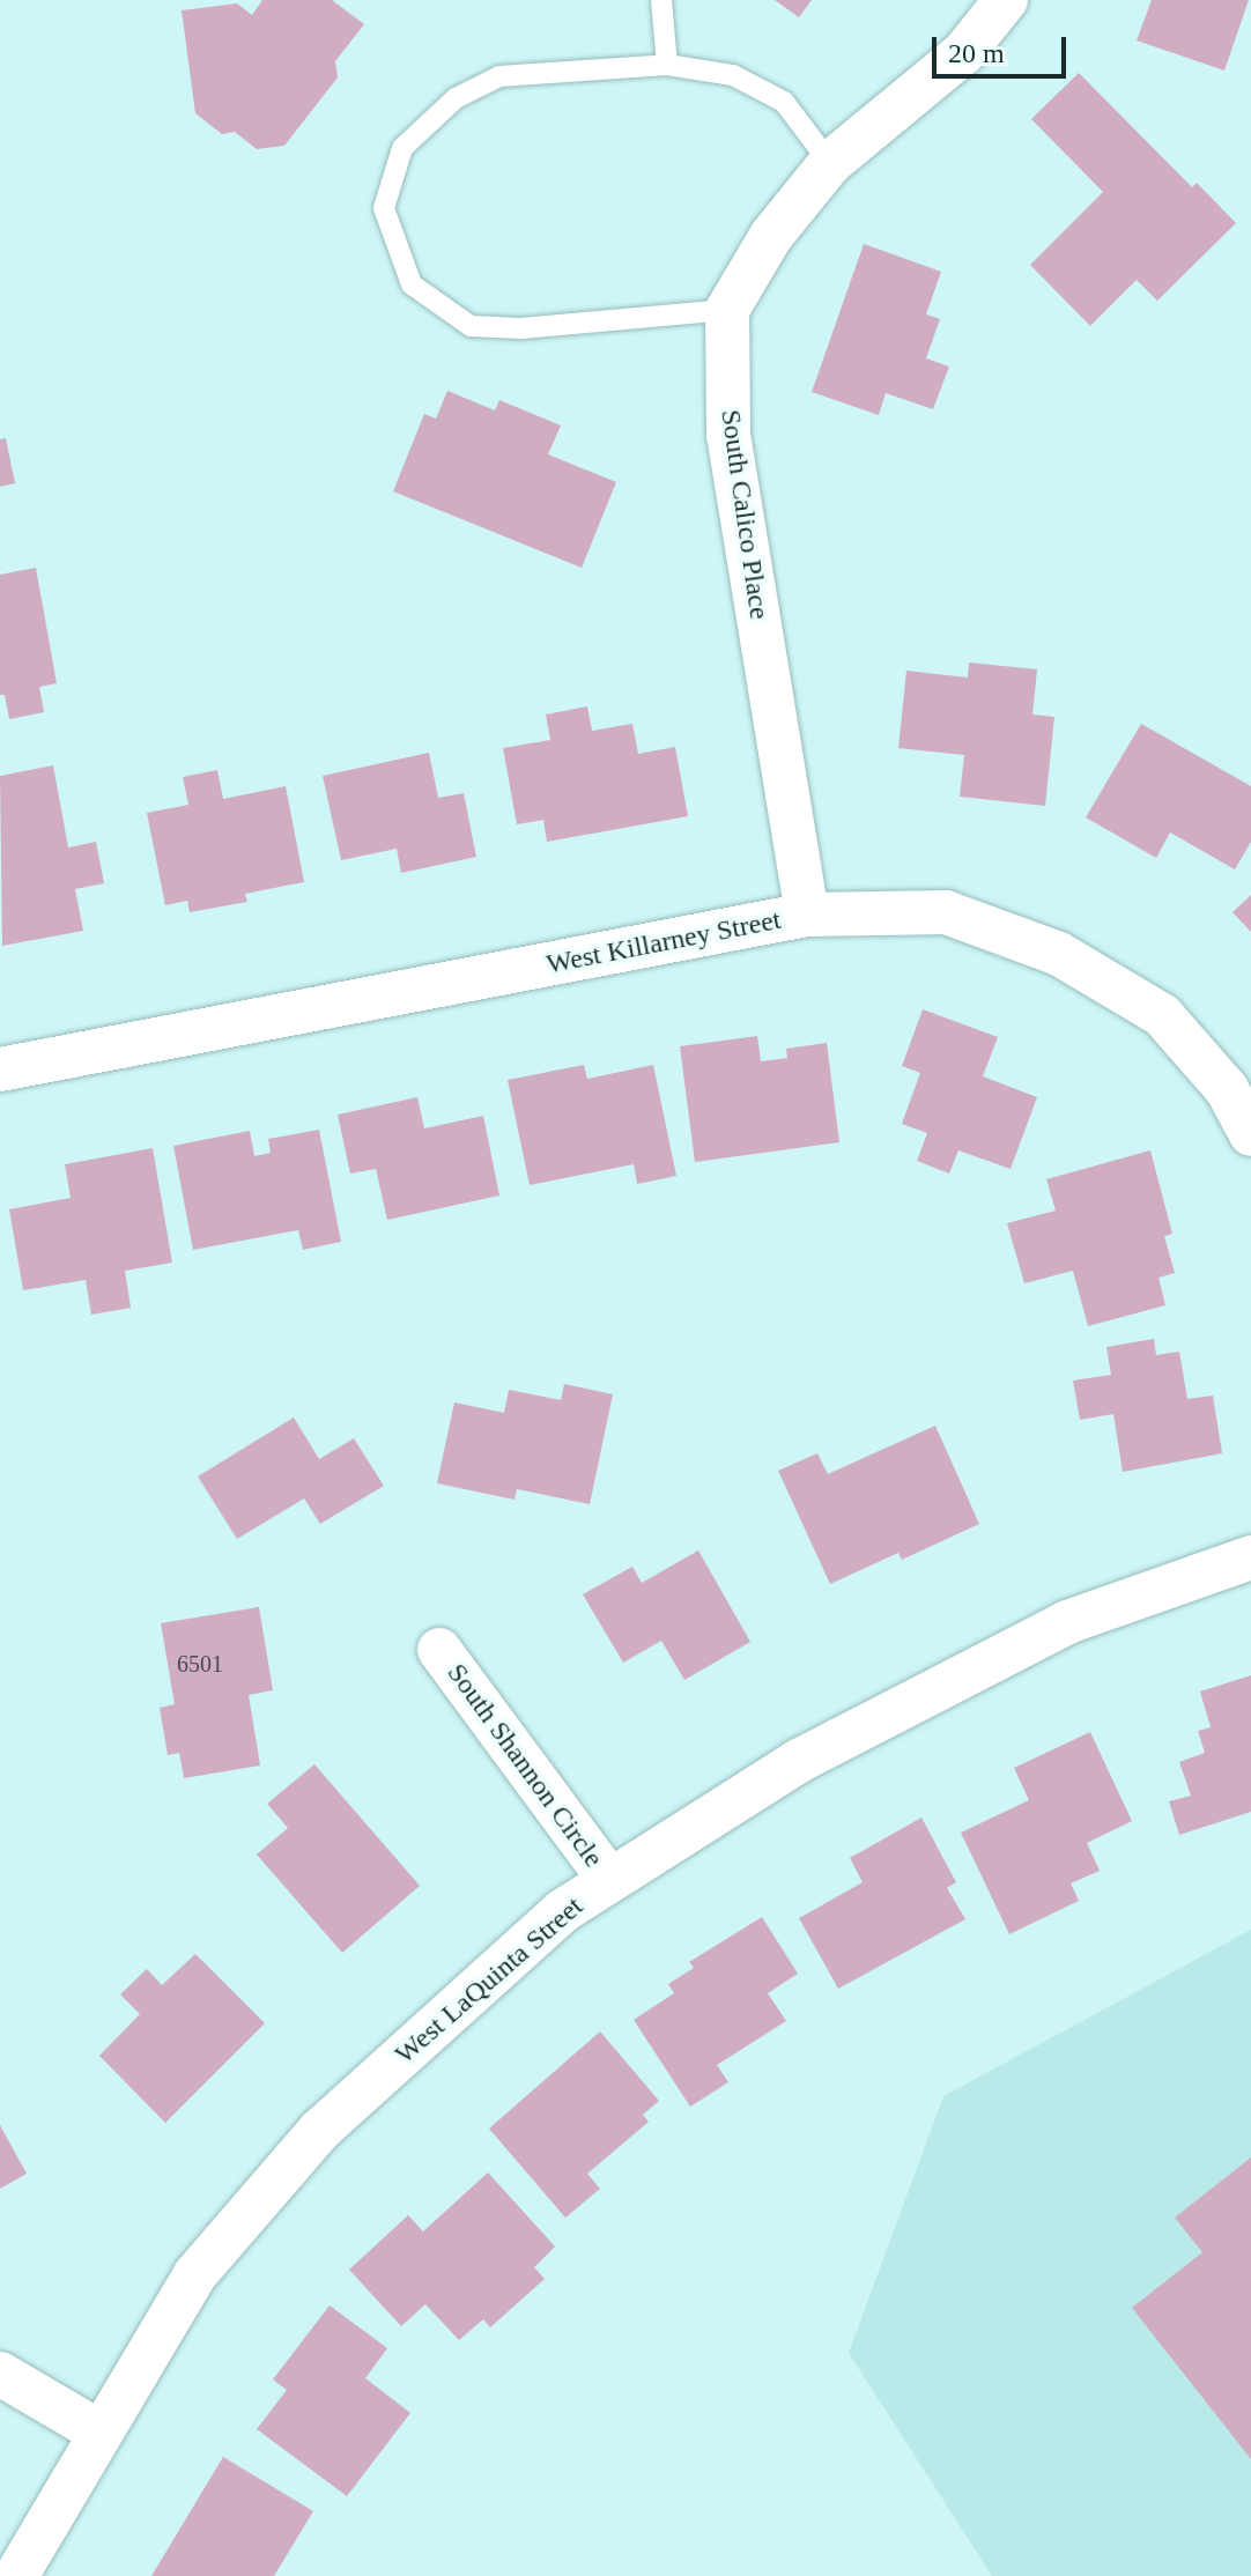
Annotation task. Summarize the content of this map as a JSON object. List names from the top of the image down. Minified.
{"streets":{"street":["South Calico Place","West Killarney Street","South Shannon Circle","West LaQuinta Street"]},"crossings":[["South Calico Place","West Killarney Street"],["South Shannon Circle","West LaQuinta Street"]],"house_numbers":["6501"],"scale_bar":"20 m"}
